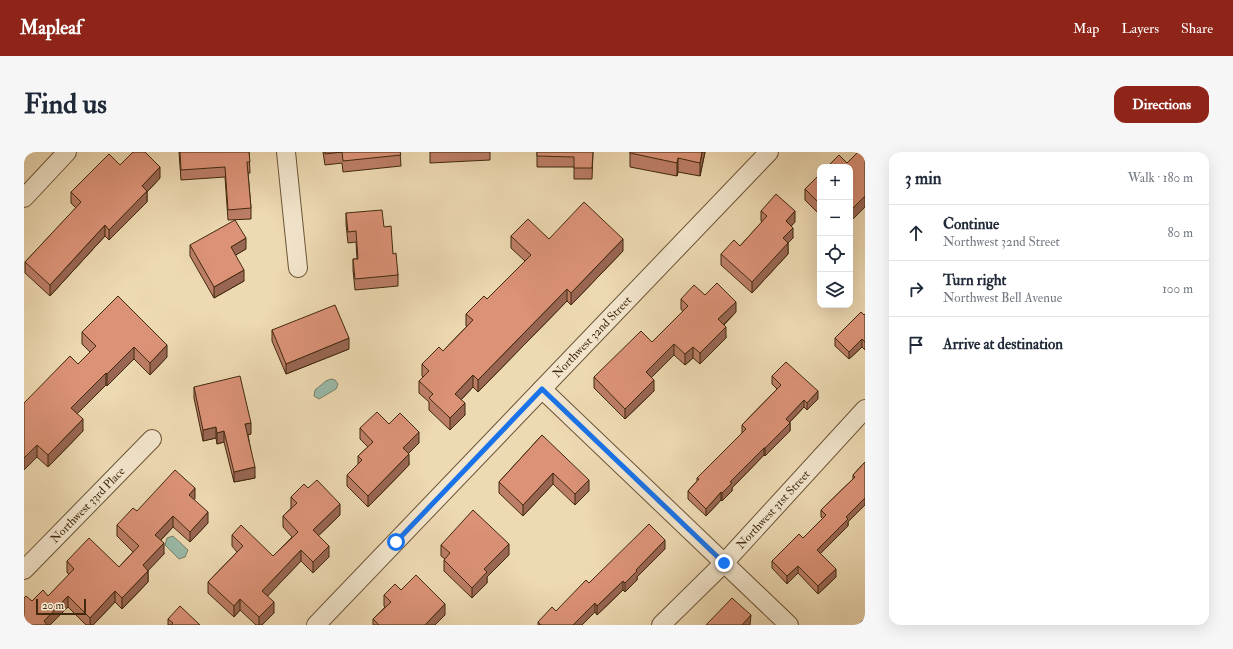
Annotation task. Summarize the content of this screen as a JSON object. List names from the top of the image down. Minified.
{"streets":{"street":["Northwest 32nd Street","Northwest 33rd Place","Northwest 31st Street"]},"scale_bar":"20 m","page":{"header":"Mapleaf","nav":["Map","Layers","Share"],"buttons":"Directions","title":"Find us","heading":["3 min","Walk · 180 m"],"map_buttons":["+","−"],"list":[["Continue","Northwest 32nd Street","80 m"],["Turn right","Northwest Bell Avenue","100 m"],"Arrive at destination"],"scale":"20 m"}}
